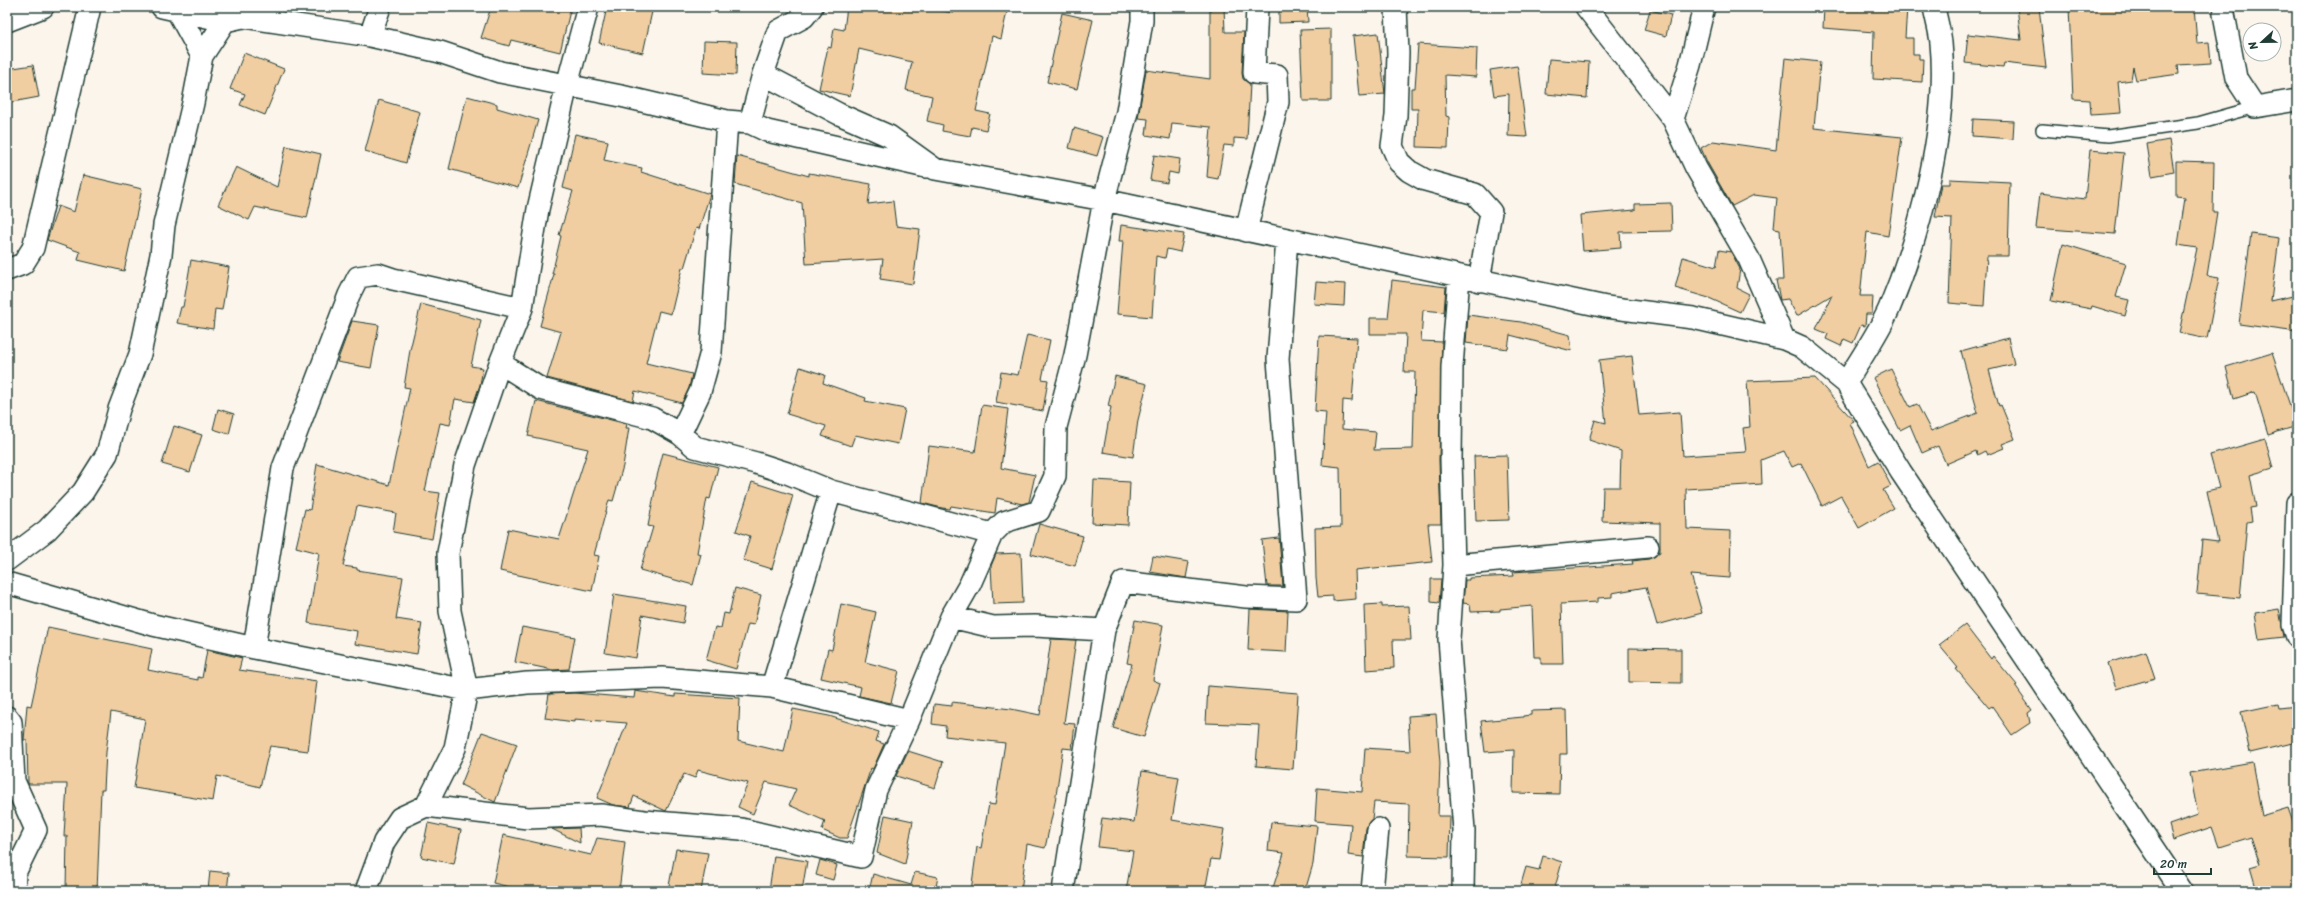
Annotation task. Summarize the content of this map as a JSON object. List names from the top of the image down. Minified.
{"scale_bar":"20 m","north":"left"}
